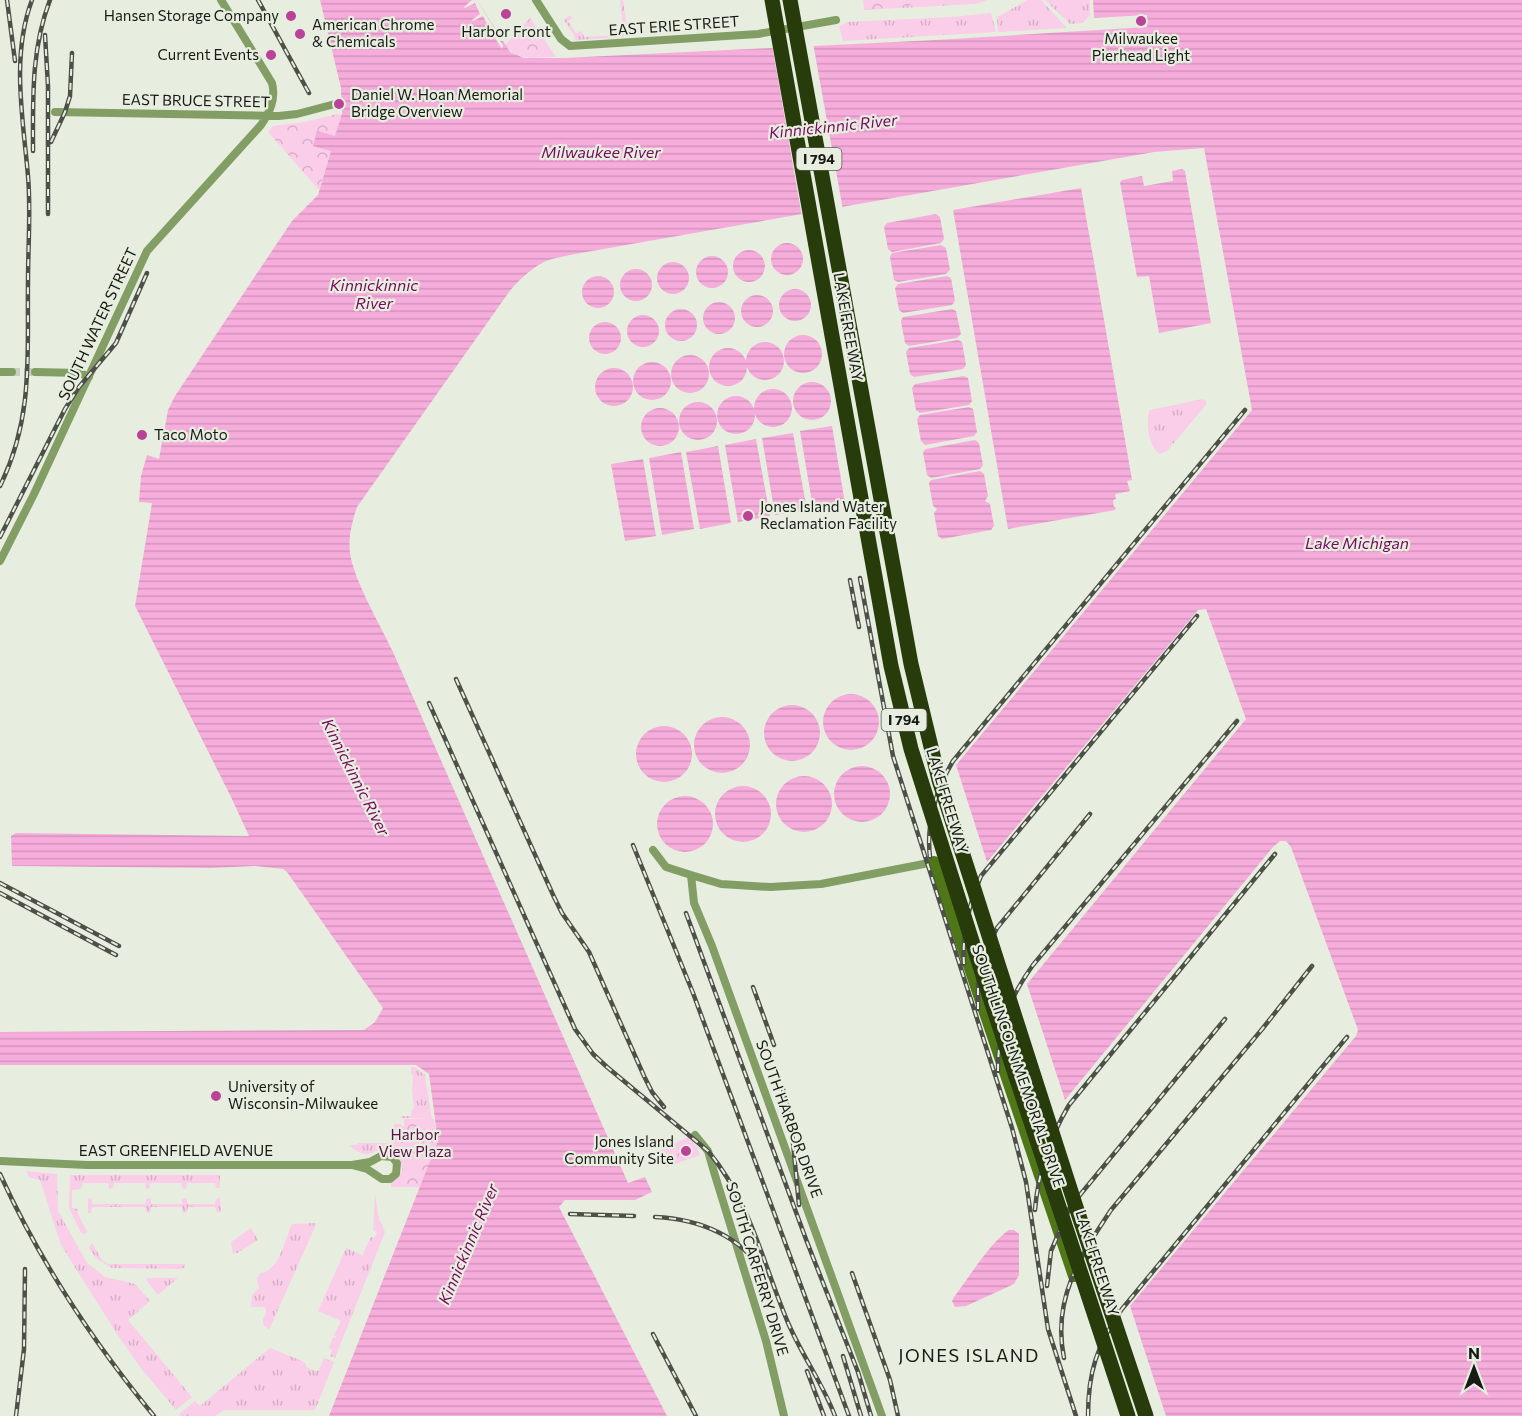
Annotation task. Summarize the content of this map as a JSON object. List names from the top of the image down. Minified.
{"streets":{"highway":["I 794","LAKE FREEWAY"],"street":["EAST ERIE STREET","EAST BRUCE STREET","SOUTH WATER STREET","SOUTH LINCOLN MEMORIAL DRIVE","SOUTH HARBOR DRIVE","EAST GREENFIELD AVENUE","SOUTH CARFERRY DRIVE"]},"crossings":[["EAST BRUCE STREET","SOUTH WATER STREET"]],"districts":["JONES ISLAND"],"water":["Kinnickinnic River","Milwaukee River","Lake Michigan"],"parks":["Harbor View Plaza"],"places":["Harbor Front","Hansen Storage Company","Milwaukee Pierhead Light","American Chrome & Chemicals","Current Events","Daniel W. Hoan Memorial Bridge Overview","Taco Moto","Jones Island Water Reclamation Facility","University of Wisconsin-Milwaukee","Jones Island Community Site"],"north":"top"}
